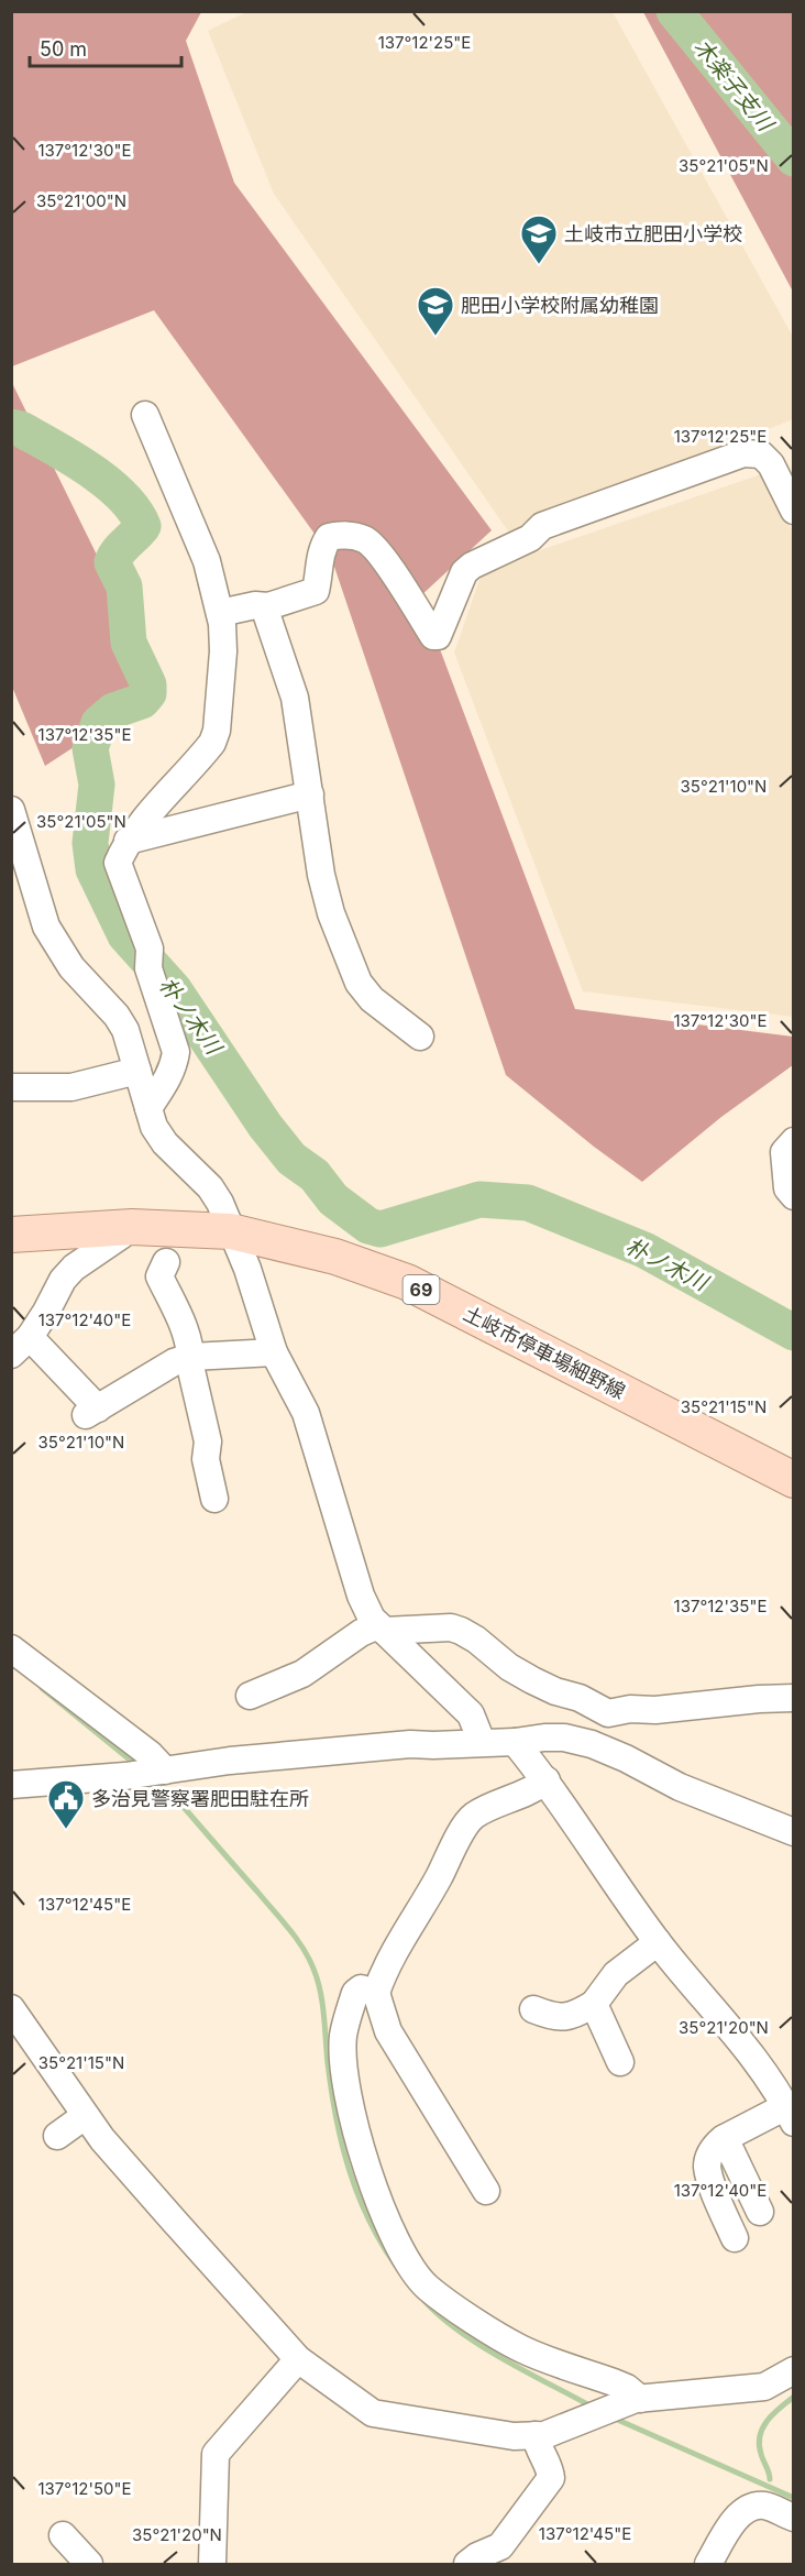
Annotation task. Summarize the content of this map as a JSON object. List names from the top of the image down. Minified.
{"streets":{"main road":["69","土岐市停車場細野線"]},"water":["木楽子支川","朴ノ木川"],"places":{"school or university":["土岐市立肥田小学校","肥田小学校附属幼稚園"],"public building":["多治見警察署肥田駐在所"]},"scale_bar":"50 m","coordinates":["137°12'25\"E","137°12'30\"E","35°21'05\"N","35°21'00\"N","137°12'35\"E","35°21'10\"N","137°12'40\"E","35°21'15\"N","137°12'45\"E","35°21'20\"N","137°12'50\"E"]}
